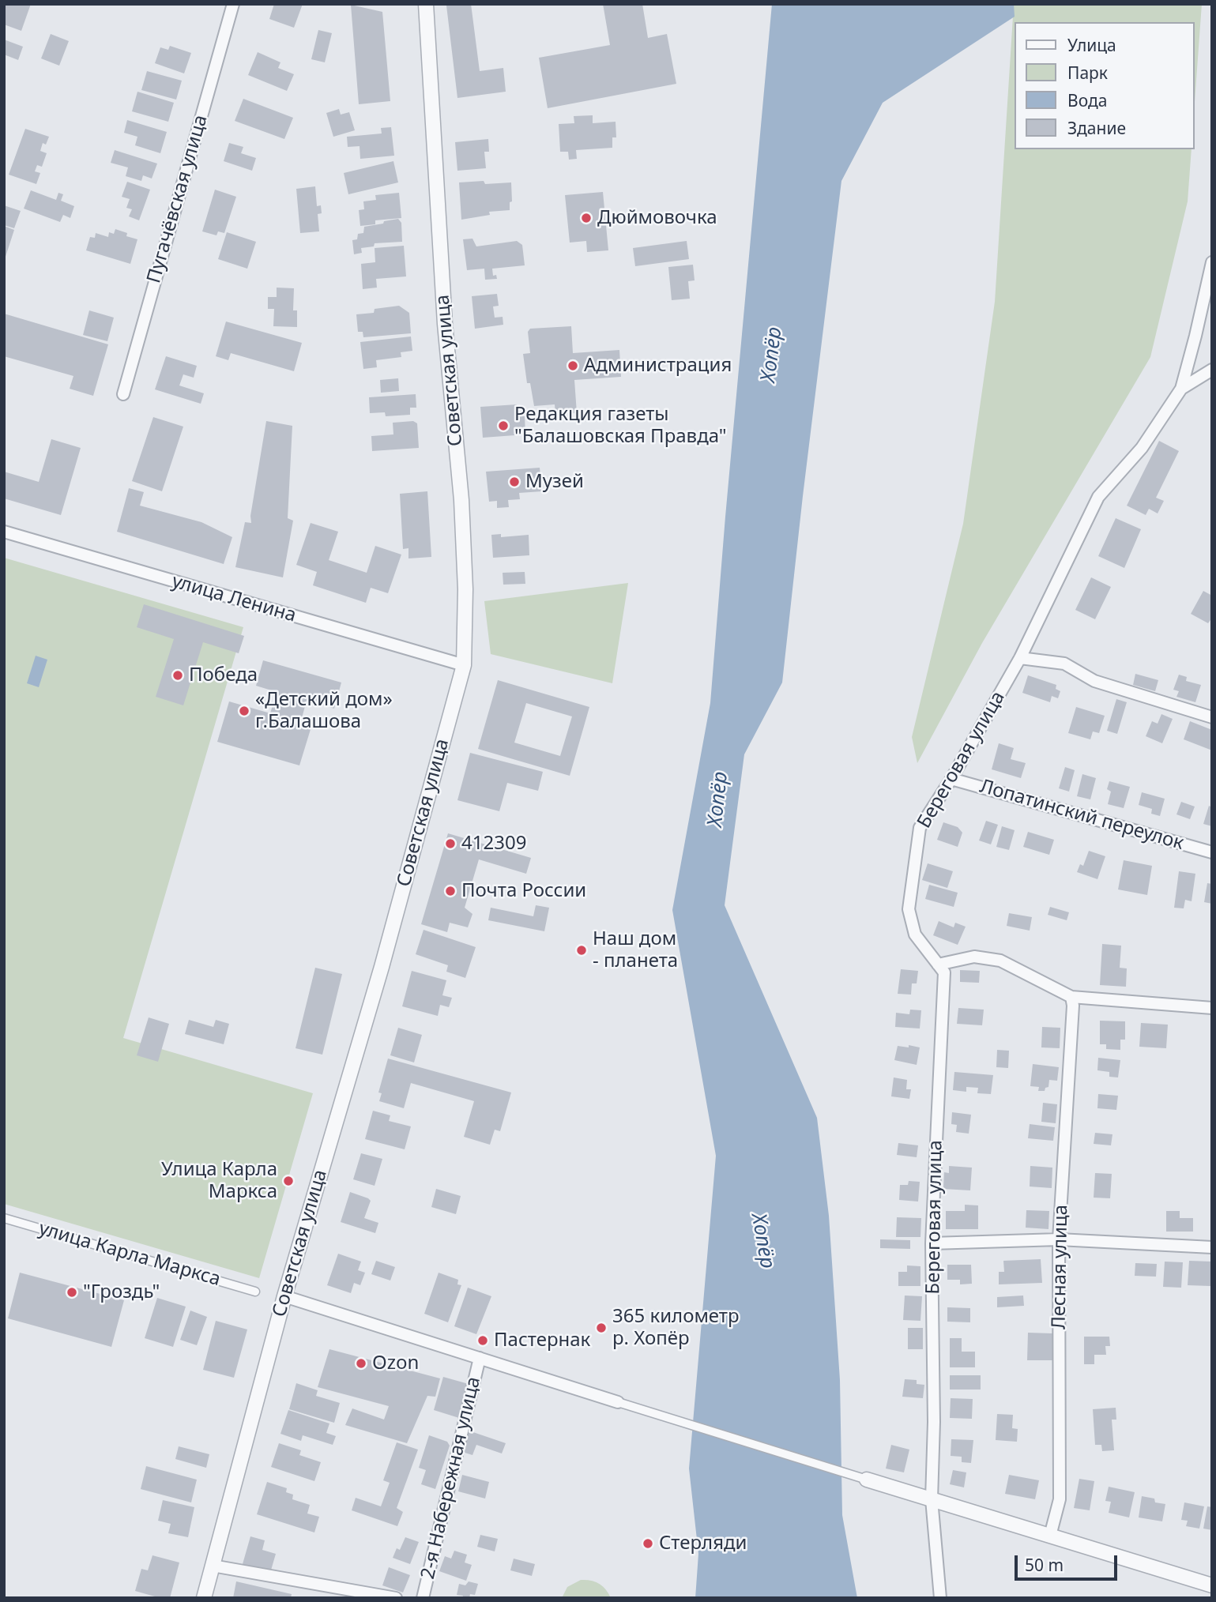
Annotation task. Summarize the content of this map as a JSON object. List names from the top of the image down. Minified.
{"streets":{"street":["Пугачёвская улица","Советская улица","улица Ленина","Береговая улица","Лопатинский переулок","улица Карла Маркса","Лесная улица","2-я Набережная улица"]},"crossings":[["Советская улица","улица Ленина"],["Береговая улица","Лопатинский переулок"]],"water":["Хопёр"],"places":["Дюймовочка","Администрация","Редакция газеты \"Балашовская Правда\"","Музей","Победа","«Детский дом» г.Балашова","412309","Почта России","Наш дом - планета","Улица Карла Маркса","\"Гроздь\"","365 километр р. Хопёр","Пастернак","Ozon","Стерляди"],"legend":["Улица","Парк","Вода","Здание"],"scale_bar":"50 m"}
